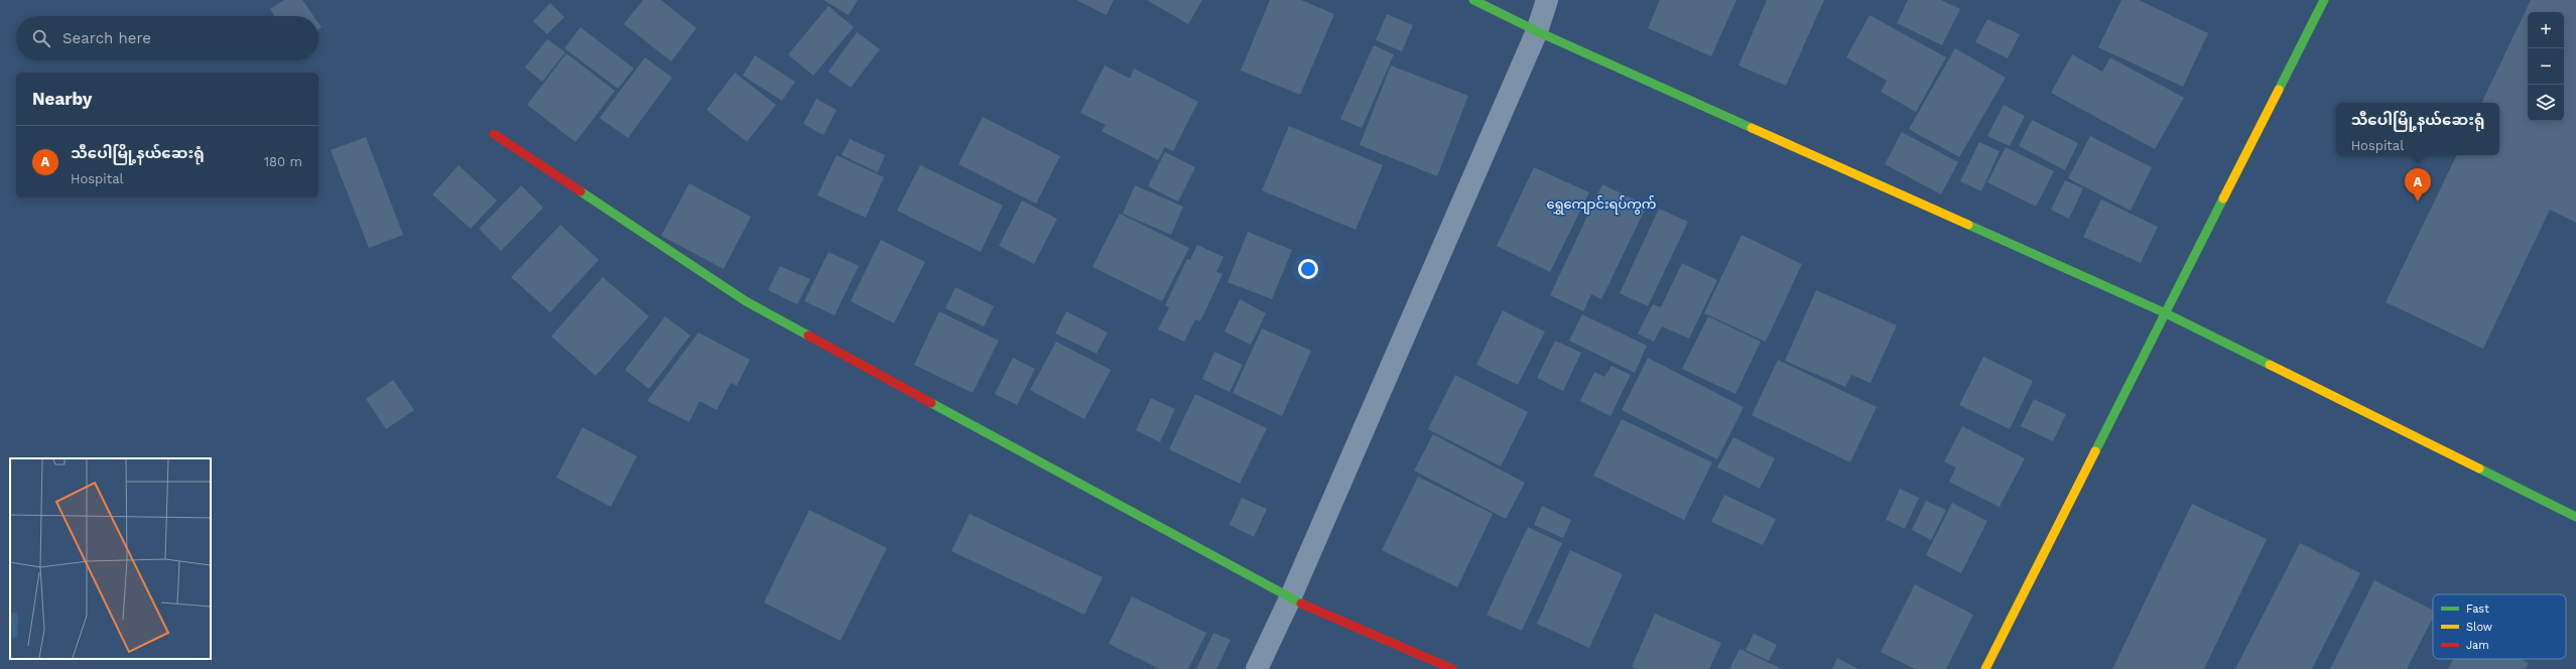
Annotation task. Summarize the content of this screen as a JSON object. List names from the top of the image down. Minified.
{"districts":["ရွှေကျောင်းရပ်ကွက်"],"legend":["Fast","Slow","Jam"],"page":{"map_buttons":["+","−"],"search":"Search here","heading":"Nearby","popup":["သီပေါမြို့နယ်ဆေးရုံ","Hospital"],"list":[{"mark":"A","name":"သီပေါမြို့နယ်ဆေးရုံ","note":"Hospital","value":"180 m"}],"pins":"A"}}
